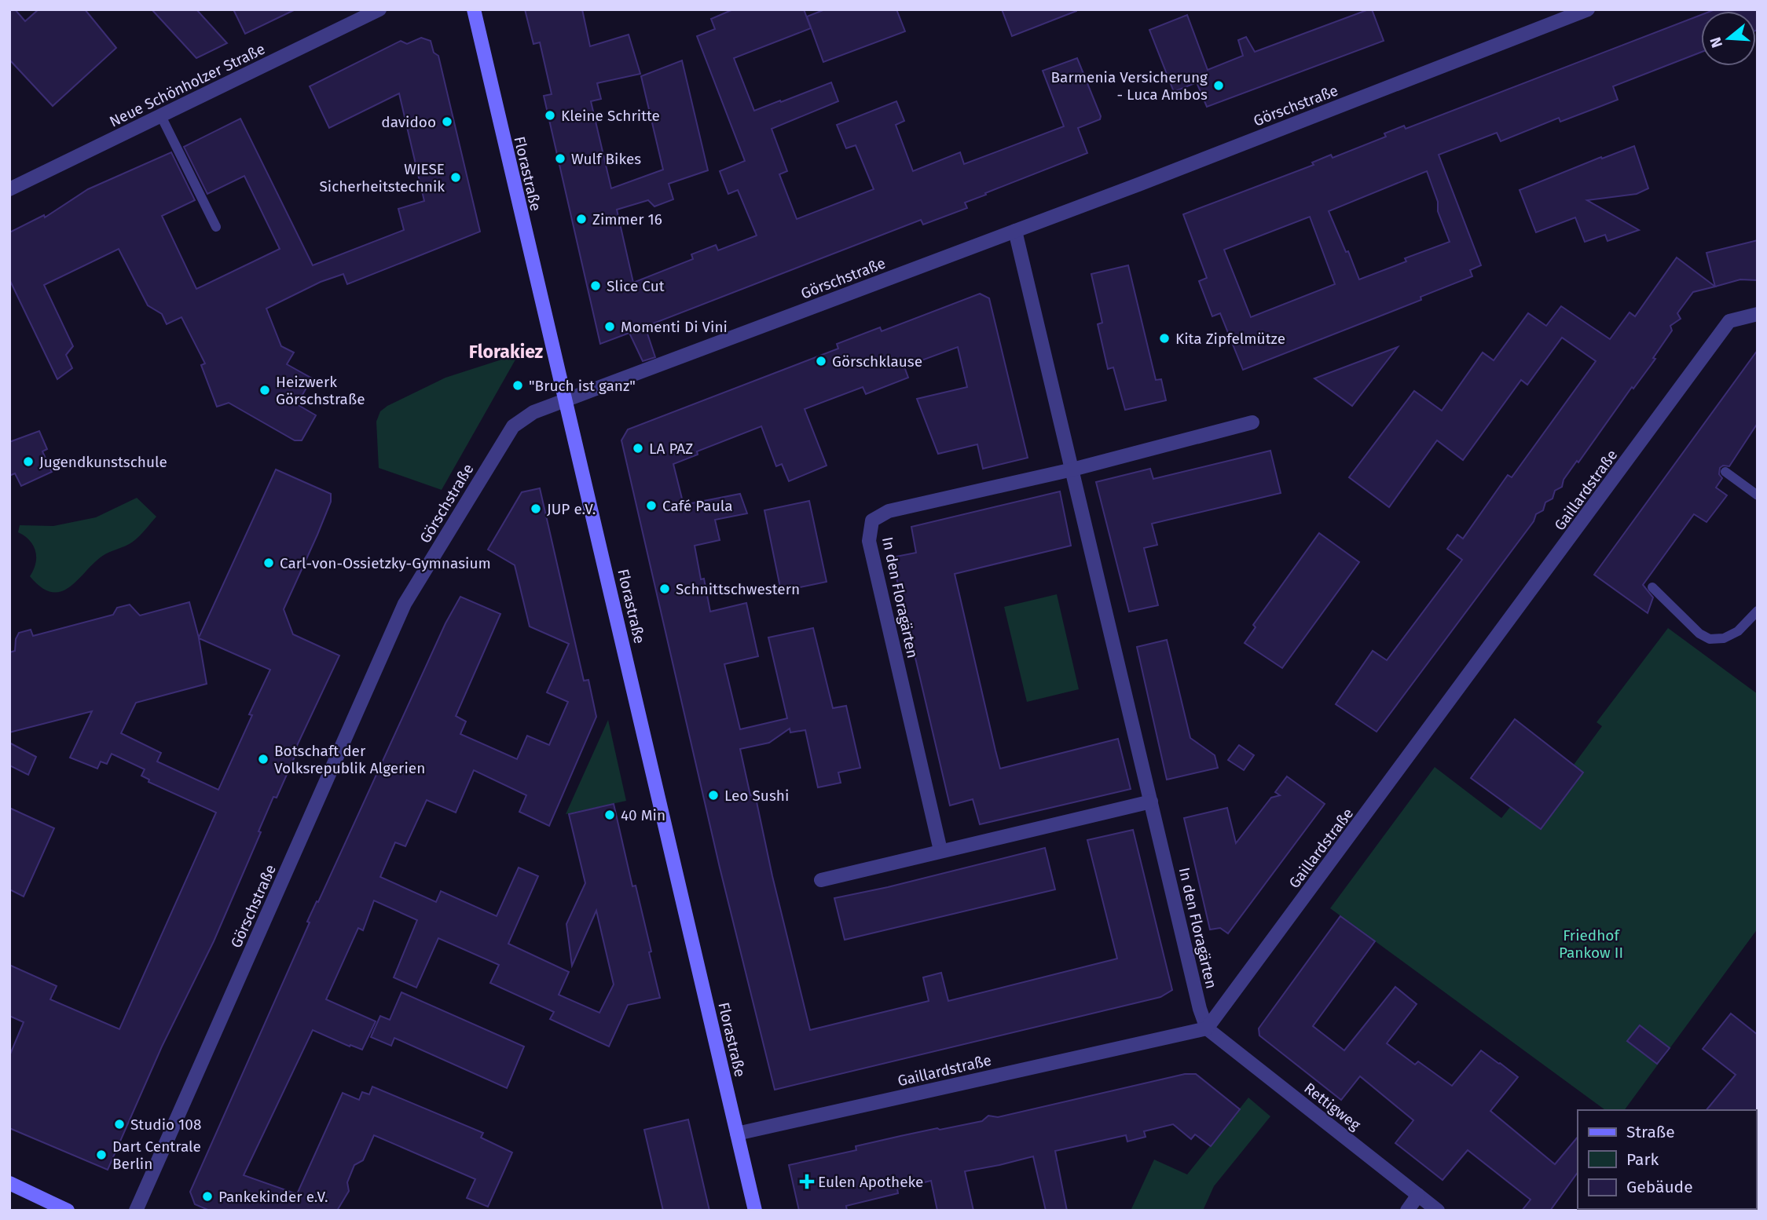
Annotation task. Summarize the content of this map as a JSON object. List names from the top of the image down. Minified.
{"streets":{"street":["Neue Schönholzer Straße","Görschstraße","Florastraße","Gaillardstraße","In den Floragärten","Rettigweg"]},"crossings":[["Görschstraße","Florastraße"],["Görschstraße","In den Floragärten"],["Florastraße","Gaillardstraße"],["Gaillardstraße","In den Floragärten"],["Gaillardstraße","Rettigweg"],["In den Floragärten","Rettigweg"]],"districts":["Florakiez"],"parks":["Friedhof Pankow II"],"places":{"other":["Barmenia Versicherung - Luca Ambos","Kleine Schritte","davidoo","Wulf Bikes","WIESE Sicherheitstechnik","Zimmer 16","Slice Cut","Momenti Di Vini","Kita Zipfelmütze","Görschklause","\"Bruch ist ganz\"","Heizwerk Görschstraße","LA PAZ","Jugendkunstschule","Café Paula","JUP e.V.","Carl-von-Ossietzky-Gymnasium","Schnittschwestern","Botschaft der Volksrepublik Algerien","Leo Sushi","40 Min","Studio 108","Dart Centrale Berlin","Pankekinder e.V."],"health":["Eulen Apotheke"]},"legend":["Straße","Park","Gebäude"],"north":"left"}
